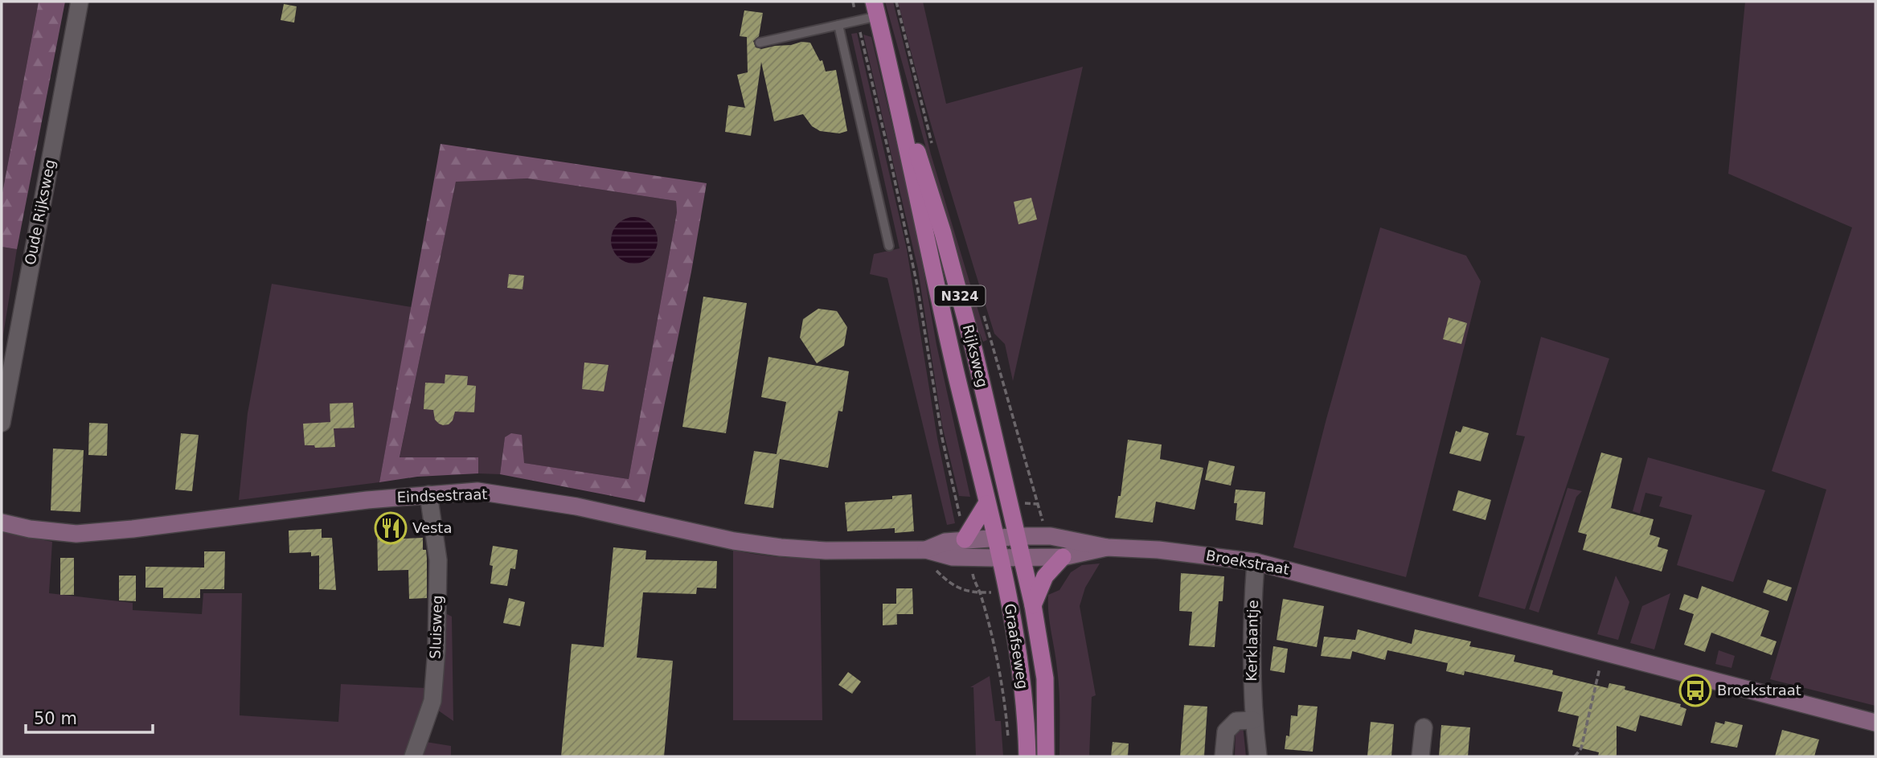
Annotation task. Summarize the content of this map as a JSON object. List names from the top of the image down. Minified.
{"streets":{"main road":["N324","Rijksweg","Graafseweg"],"street":["Oude Rijksweg","Eindsestraat","Broekstraat","Sluisweg","Kerklaantje"]},"crossings":[["Rijksweg","Eindsestraat"],["Rijksweg","Broekstraat"],["Rijksweg","Graafseweg"],["Eindsestraat","Broekstraat"],["Eindsestraat","Sluisweg"],["Eindsestraat","Graafseweg"],["Broekstraat","Kerklaantje"],["Broekstraat","Graafseweg"]],"places":{"restaurant":["Vesta"],"bus stop":["Broekstraat"]},"scale_bar":"50 m"}
